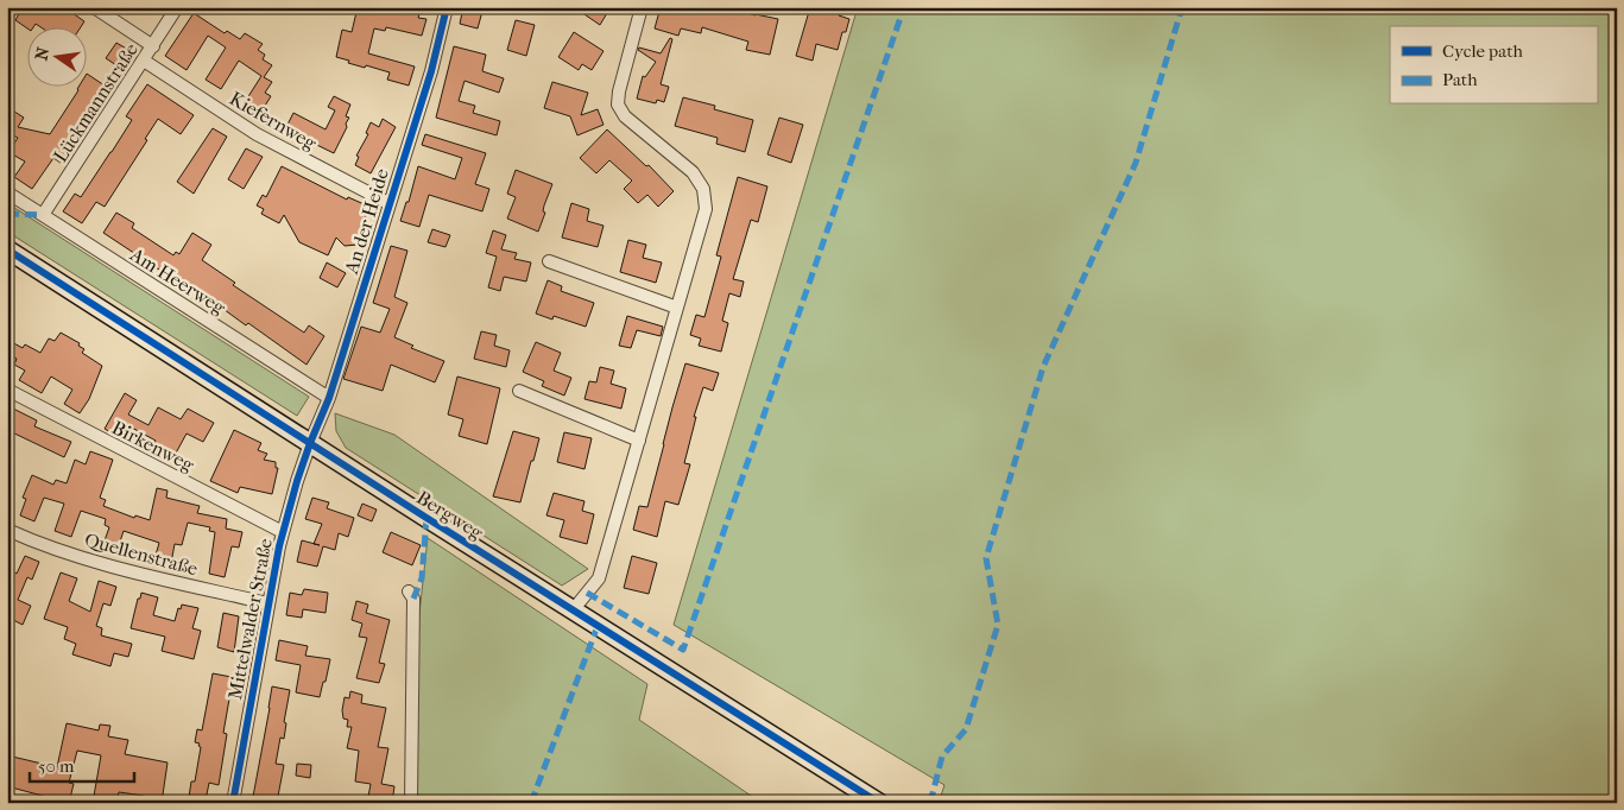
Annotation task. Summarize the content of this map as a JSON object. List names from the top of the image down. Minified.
{"streets":{"main road":["Bergweg"],"street":["Lückmannstraße","Kiefernweg","An der Heide","Am Heerweg","Birkenweg","Quellenstraße","Mittelwalder Straße"]},"crossings":[["Lückmannstraße","Kiefernweg"],["Lückmannstraße","Am Heerweg"],["Kiefernweg","An der Heide"],["An der Heide","Am Heerweg"],["An der Heide","Bergweg"],["An der Heide","Mittelwalder Straße"],["Birkenweg","Mittelwalder Straße"],["Bergweg","Mittelwalder Straße"],["Quellenstraße","Mittelwalder Straße"]],"legend":["Cycle path","Path"],"scale_bar":"50 m","north":"left"}
